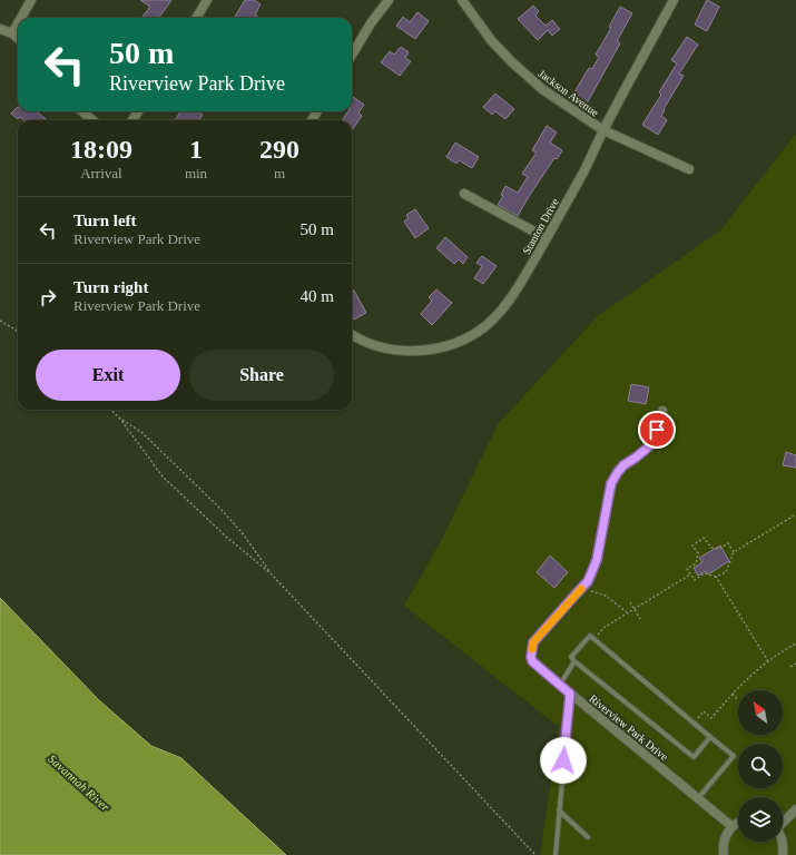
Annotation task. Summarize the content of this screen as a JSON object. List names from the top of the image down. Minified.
{"streets":{"street":["Jackson Avenue","Stanton Drive","Riverview Park Drive"]},"crossings":[["Jackson Avenue","Stanton Drive"]],"water":["Savannah River"],"north":"top left","page":{"turn":["50 m","Riverview Park Drive"],"eta":["18:09","Arrival","1","min","290","m"],"list":[{"name":"Turn left","note":"Riverview Park Drive","value":"50 m"},{"name":"Turn right","note":"Riverview Park Drive","value":"40 m"}],"buttons":["Exit","Share"]}}
